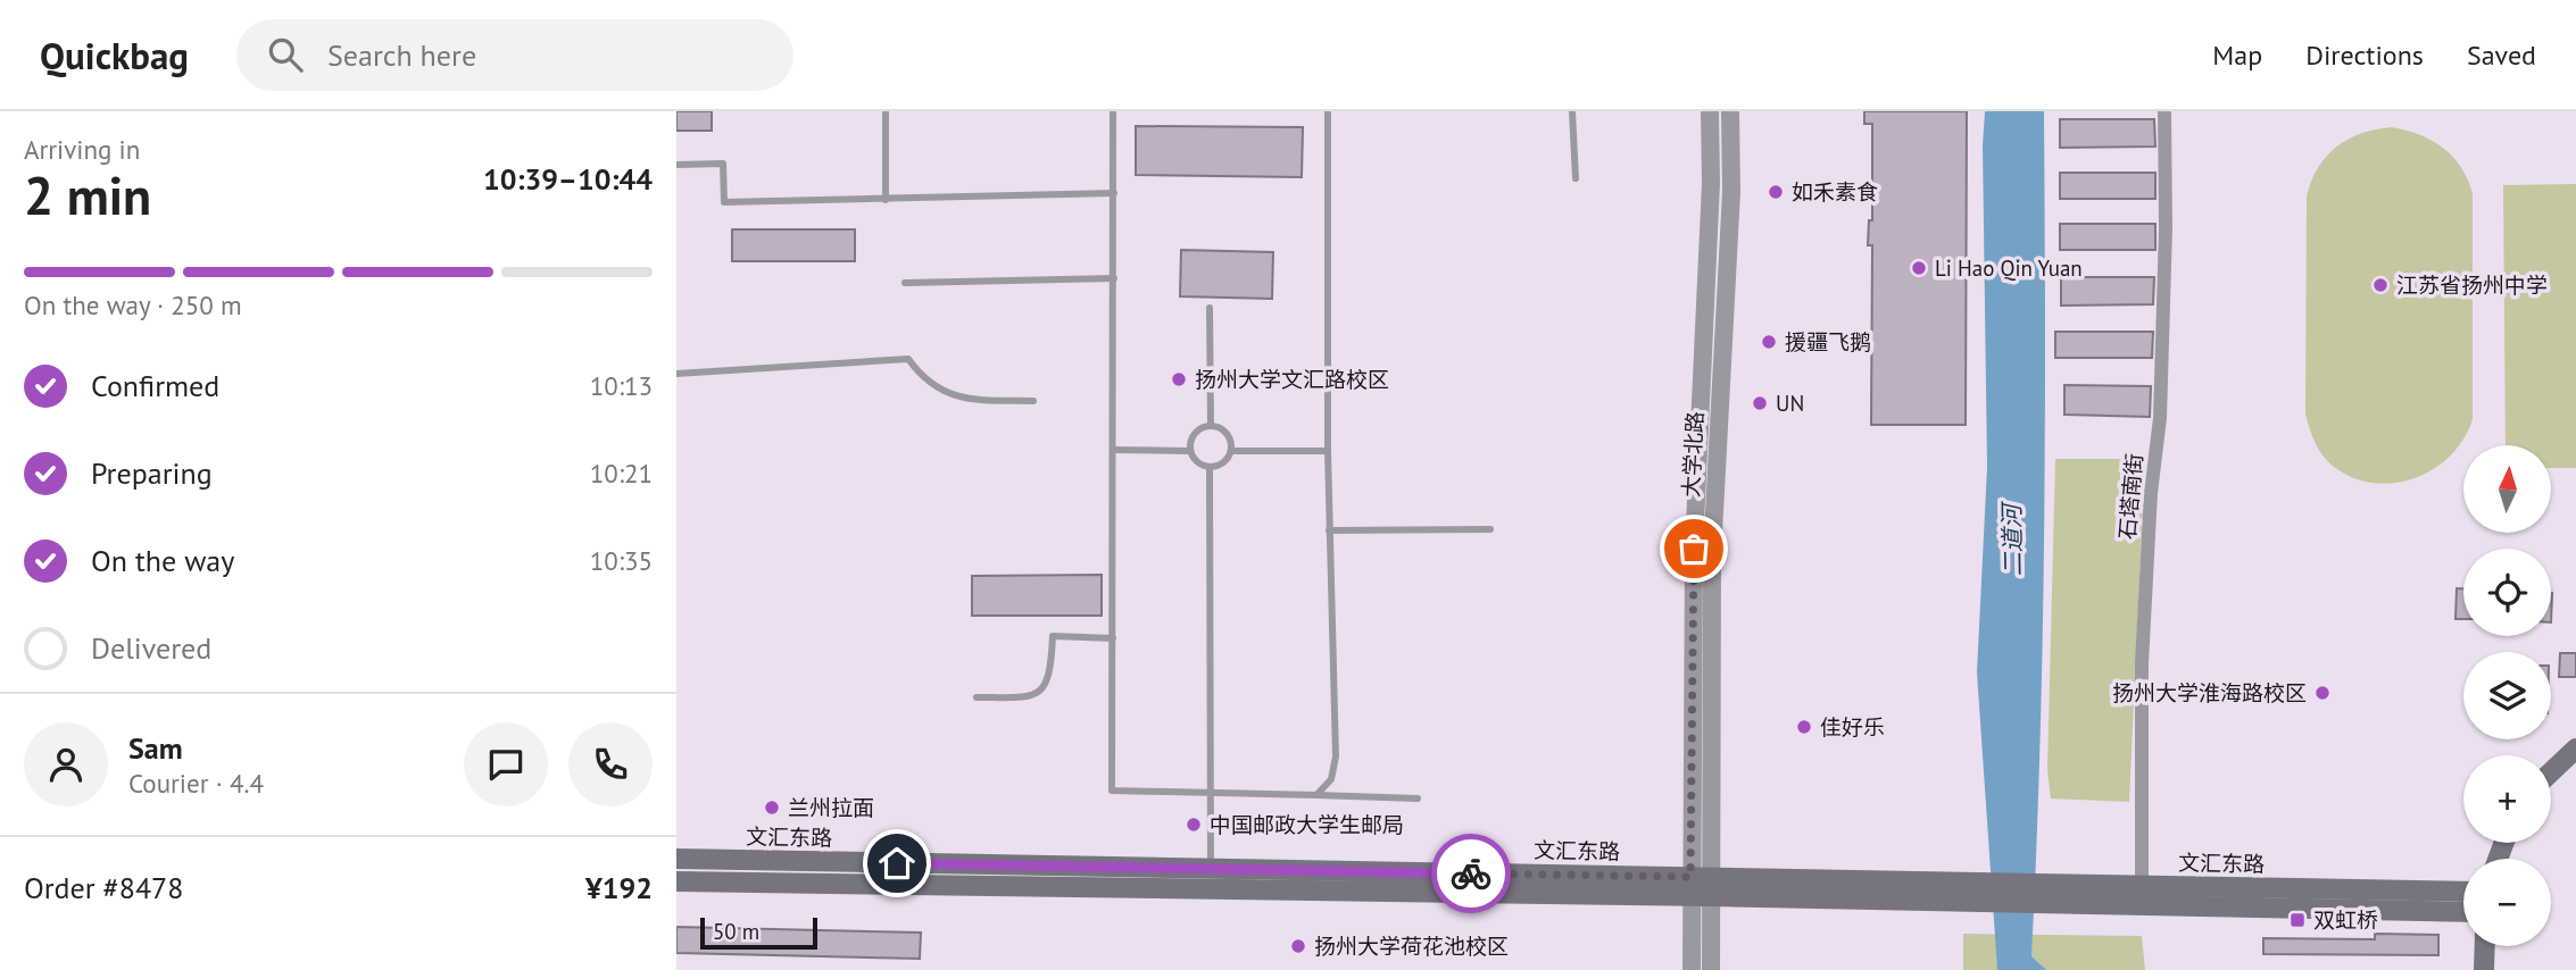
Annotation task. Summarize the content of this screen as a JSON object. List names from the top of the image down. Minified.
{"streets":{"main road":["文汇东路"],"street":["大学北路","石塔南街"]},"crossings":[["大学北路","文汇东路"],["石塔南街","文汇东路"]],"water":["二道河"],"places":{"other":["如禾素食","Li Hao Qin Yuan","江苏省扬州中学","援疆飞鹅","扬州大学文汇路校区","UN","扬州大学淮海路校区","佳好乐","兰州拉面","中国邮政大学生邮局","扬州大学荷花池校区"],"transit":["双虹桥"]},"scale_bar":"50 m","north":"top","page":{"header":"Quickbag","search":"Search here","nav":["Map","Directions","Saved"],"heading":["2 min","Arriving in","10:39–10:44"],"panel":["Sam","Courier · 4.4","Order #8478","¥192"],"bar":"On the way · 250 m","list":[["Confirmed","10:13"],["Preparing","10:21"],["On the way","10:35"],"Delivered"],"map_buttons":["+","−"],"scale":"50 m"}}
